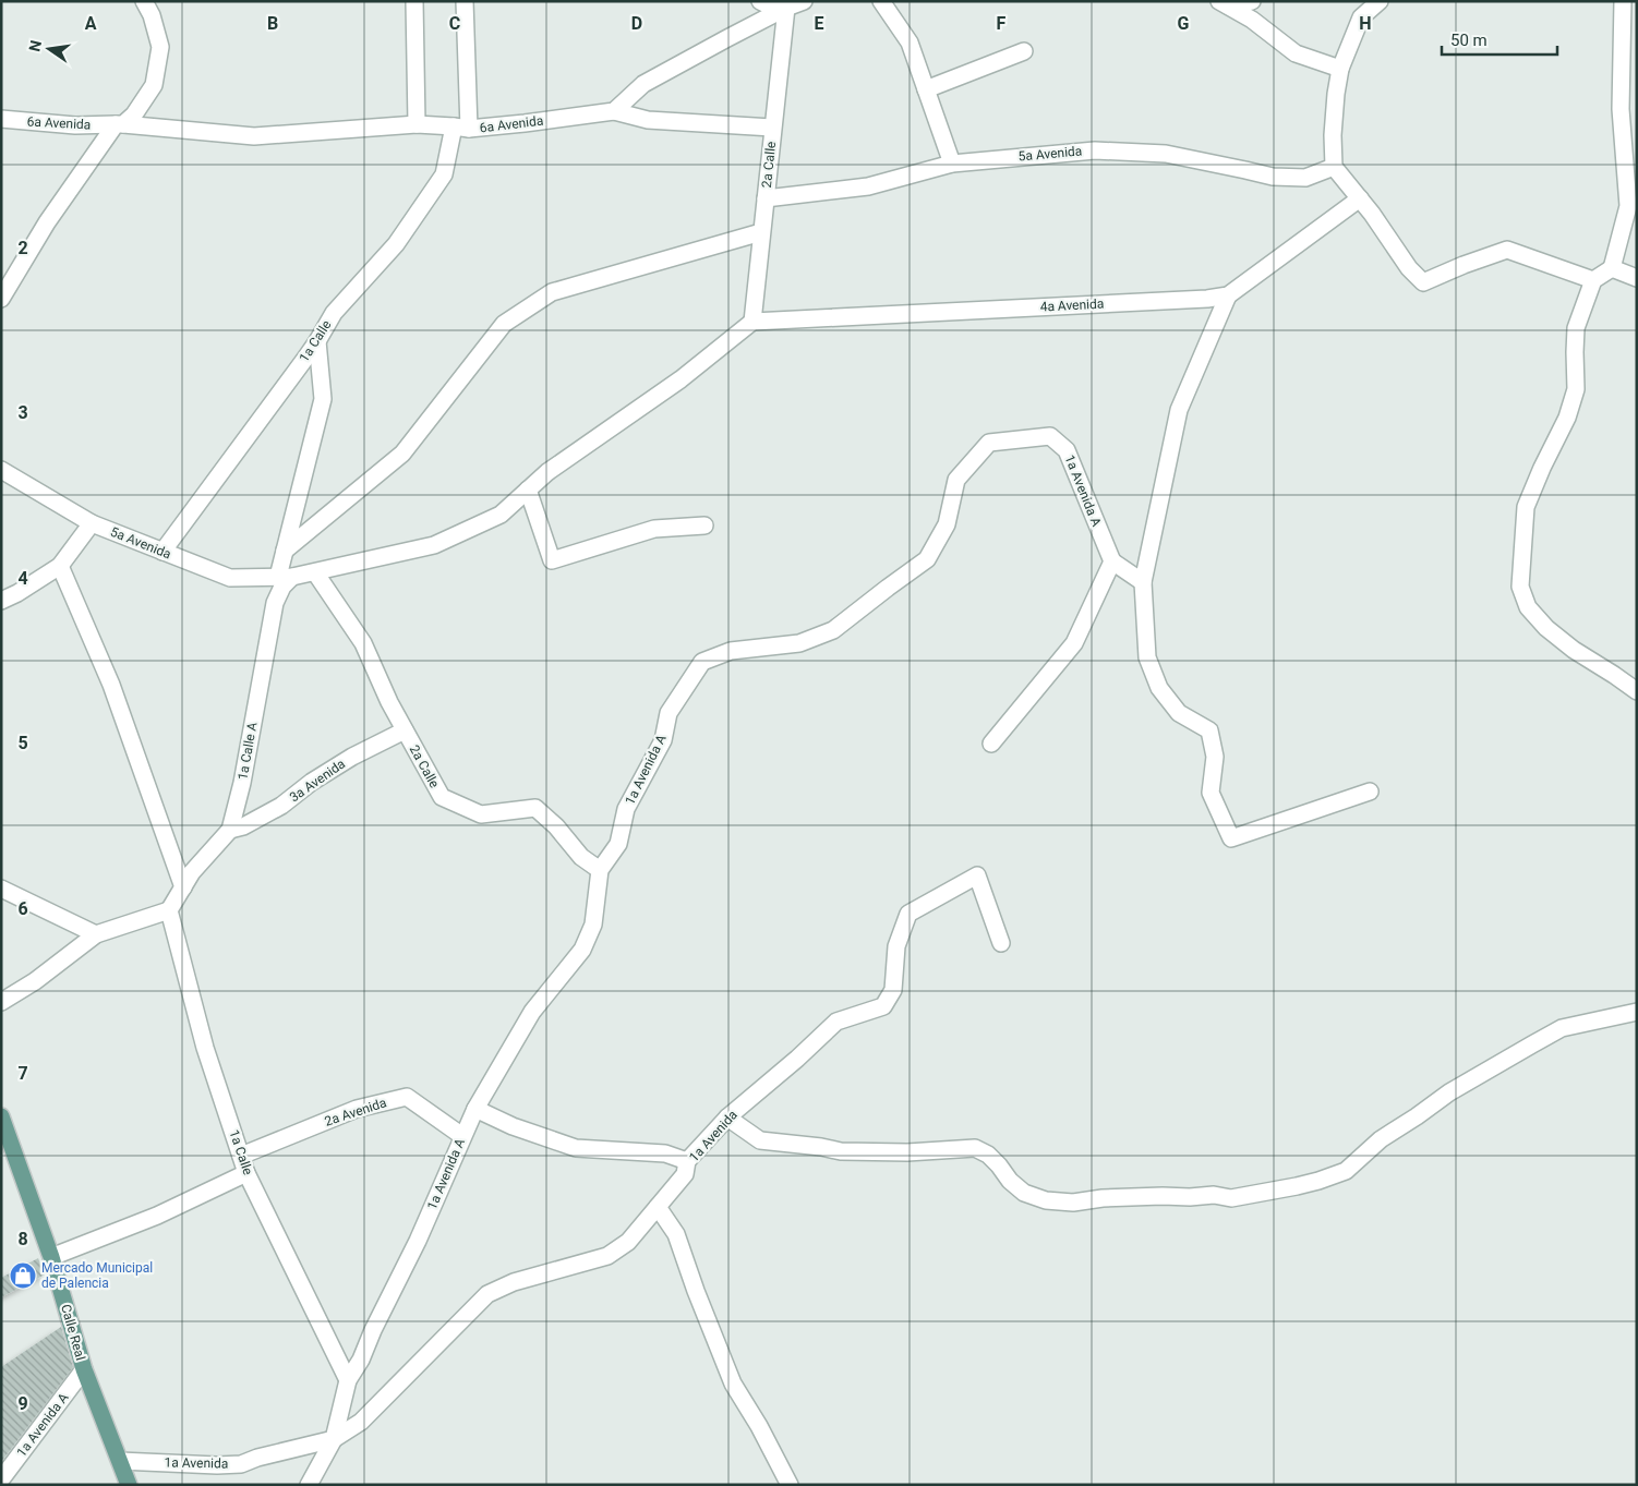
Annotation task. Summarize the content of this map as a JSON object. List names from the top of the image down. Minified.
{"streets":{"main road":["Calle Real"],"street":["6a Avenida","5a Avenida","2a Calle","4a Avenida","1a Calle","1a Avenida A","1a Calle A","3a Avenida","2a Avenida","1a Avenida"]},"crossings":[["6a Avenida","1a Calle"],["5a Avenida","2a Calle"],["5a Avenida","4a Avenida"],["5a Avenida","1a Calle"],["5a Avenida","1a Calle A"],["2a Calle","4a Avenida"],["2a Calle","1a Avenida A"],["2a Calle","3a Avenida"],["1a Calle","1a Avenida A"],["1a Calle","1a Calle A"],["1a Calle","2a Avenida"],["1a Avenida A","2a Avenida"],["1a Avenida A","1a Avenida"],["1a Avenida A","Calle Real"],["1a Calle A","3a Avenida"],["1a Avenida","Calle Real"]],"places":{"shop":["Mercado Municipal de Palencia"]},"scale_bar":"50 m","north":"left","grid":{"columns":["A","B","C","D","E","F","G","H"],"rows":["2","3","4","5","6","7","8","9"]}}
